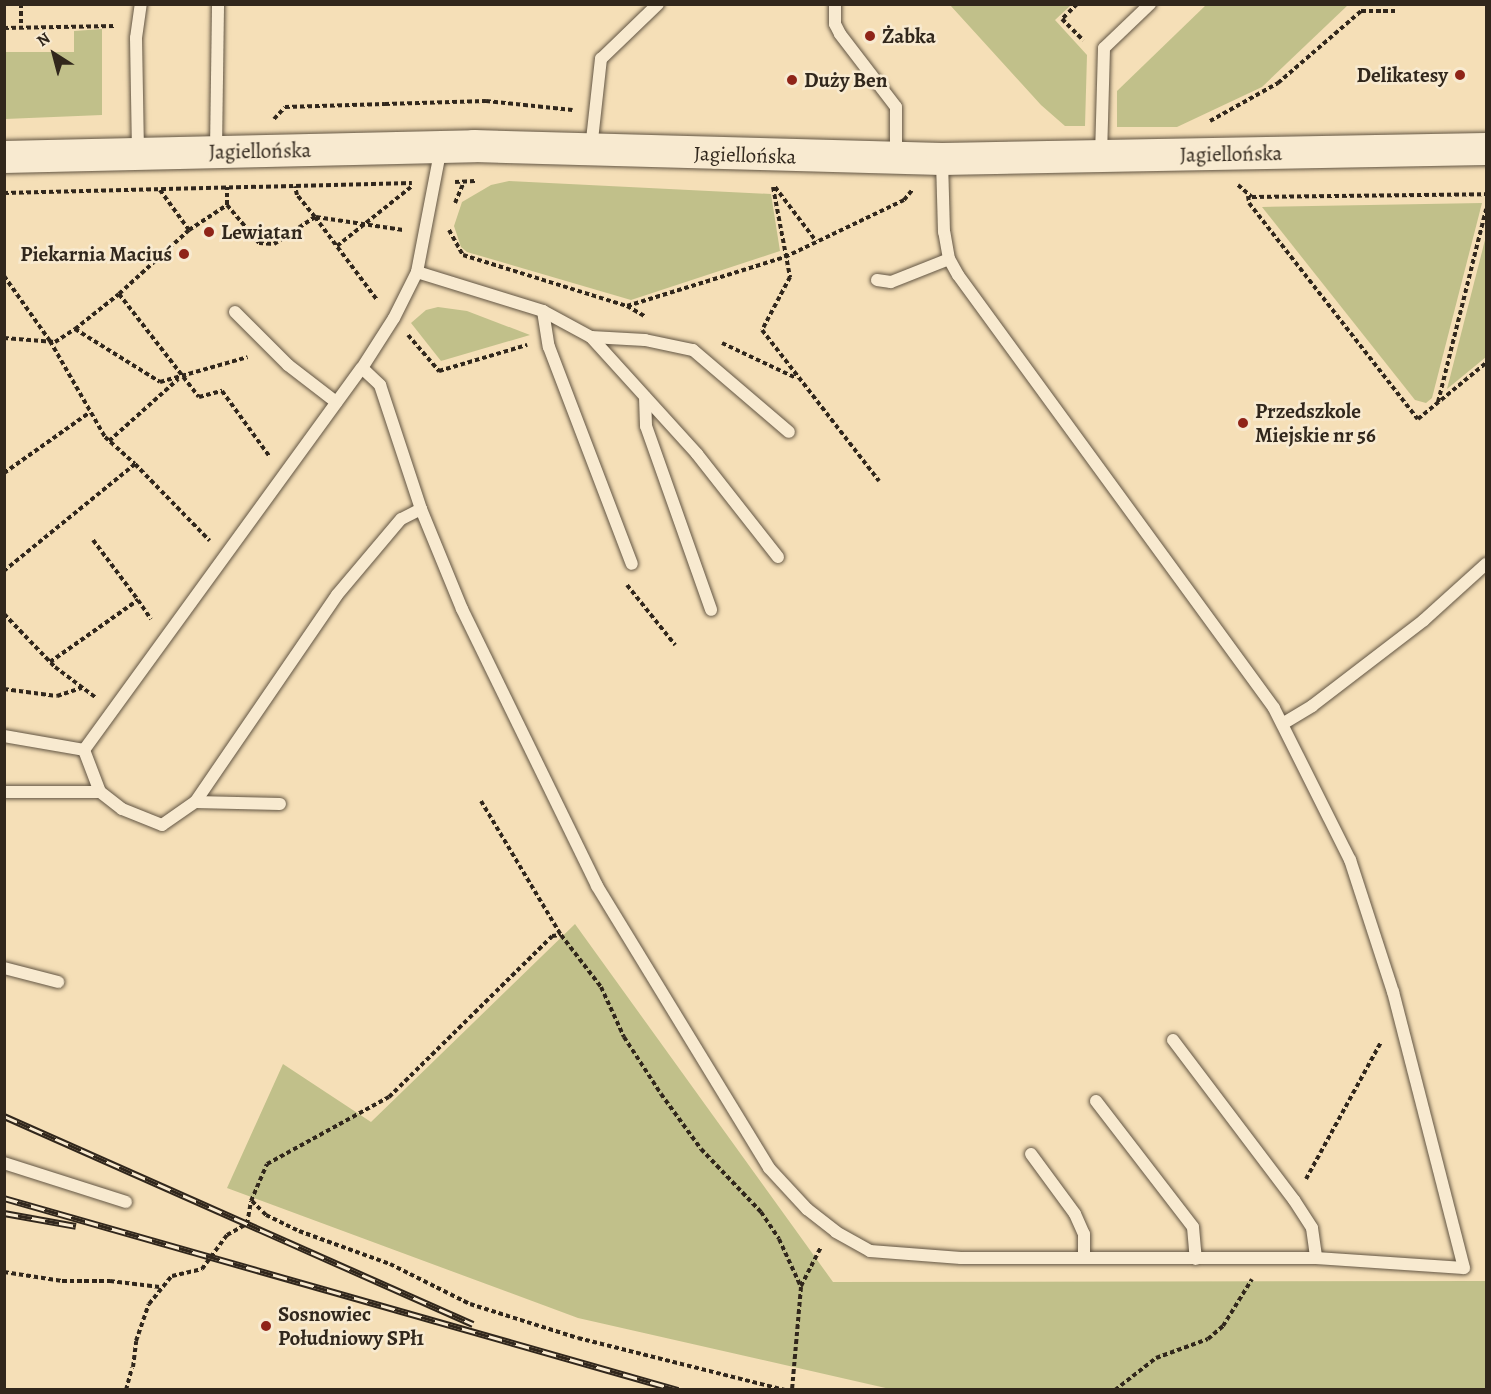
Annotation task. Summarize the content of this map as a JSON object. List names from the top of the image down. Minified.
{"streets":{"street":["Jagiellońska"]},"places":["Żabka","Delikatesy","Duży Ben","Lewiatan","Piekarnia Maciuś","Przedszkole Miejskie nr 56","Sosnowiec Południowy SPł1"],"north":"top left"}
